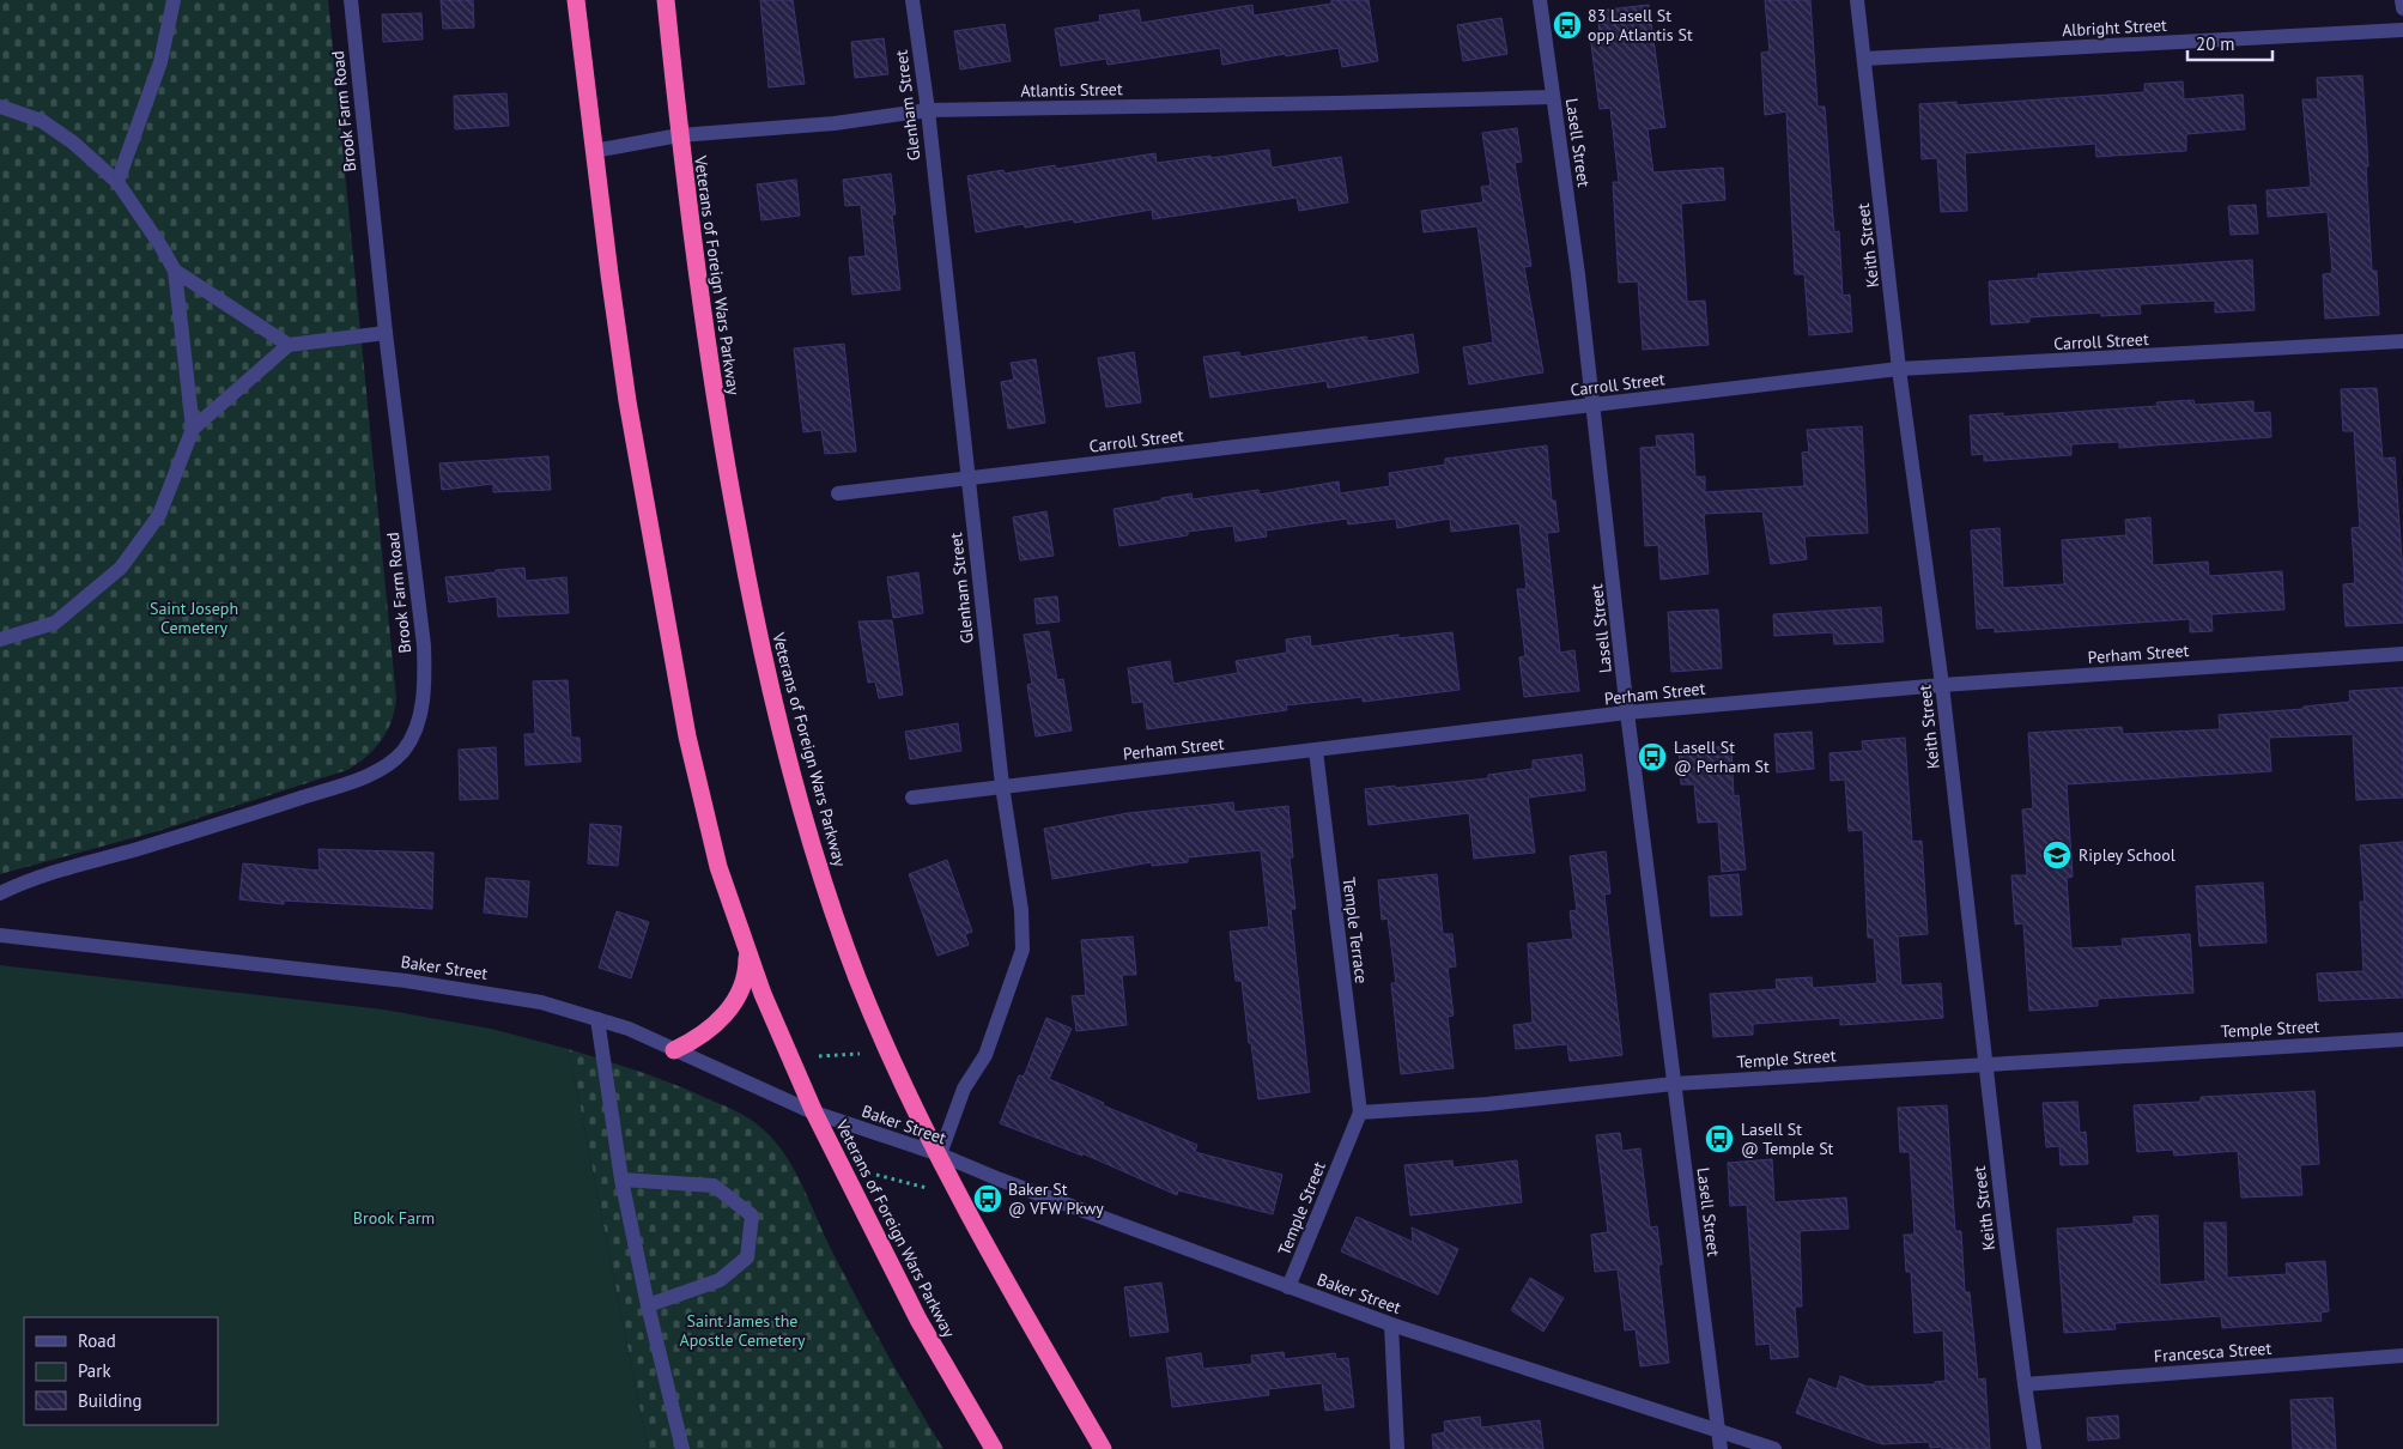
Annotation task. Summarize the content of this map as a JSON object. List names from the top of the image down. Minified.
{"streets":{"highway":["Veterans of Foreign Wars Parkway"],"street":["Albright Street","Atlantis Street","Glenham Street","Brook Farm Road","Lasell Street","Keith Street","Carroll Street","Perham Street","Temple Terrace","Baker Street","Temple Street","Francesca Street"]},"crossings":[["Albright Street","Keith Street"],["Atlantis Street","Glenham Street"],["Atlantis Street","Lasell Street"],["Atlantis Street","Veterans of Foreign Wars Parkway"],["Glenham Street","Veterans of Foreign Wars Parkway"],["Glenham Street","Carroll Street"],["Glenham Street","Perham Street"],["Glenham Street","Baker Street"],["Lasell Street","Carroll Street"],["Lasell Street","Perham Street"],["Lasell Street","Baker Street"],["Lasell Street","Temple Street"],["Keith Street","Carroll Street"],["Keith Street","Perham Street"],["Keith Street","Temple Street"],["Keith Street","Francesca Street"],["Veterans of Foreign Wars Parkway","Baker Street"],["Perham Street","Temple Terrace"],["Temple Terrace","Temple Street"],["Baker Street","Temple Street"]],"parks":["Saint Joseph Cemetery","Brook Farm","Saint James the Apostle Cemetery"],"places":{"bus stop":["83 Lasell St opp Atlantis St","Lasell St @ Perham St","Lasell St @ Temple St","Baker St @ VFW Pkwy"],"school or university":["Ripley School"]},"legend":["Road","Park","Building"],"scale_bar":"20 m"}
